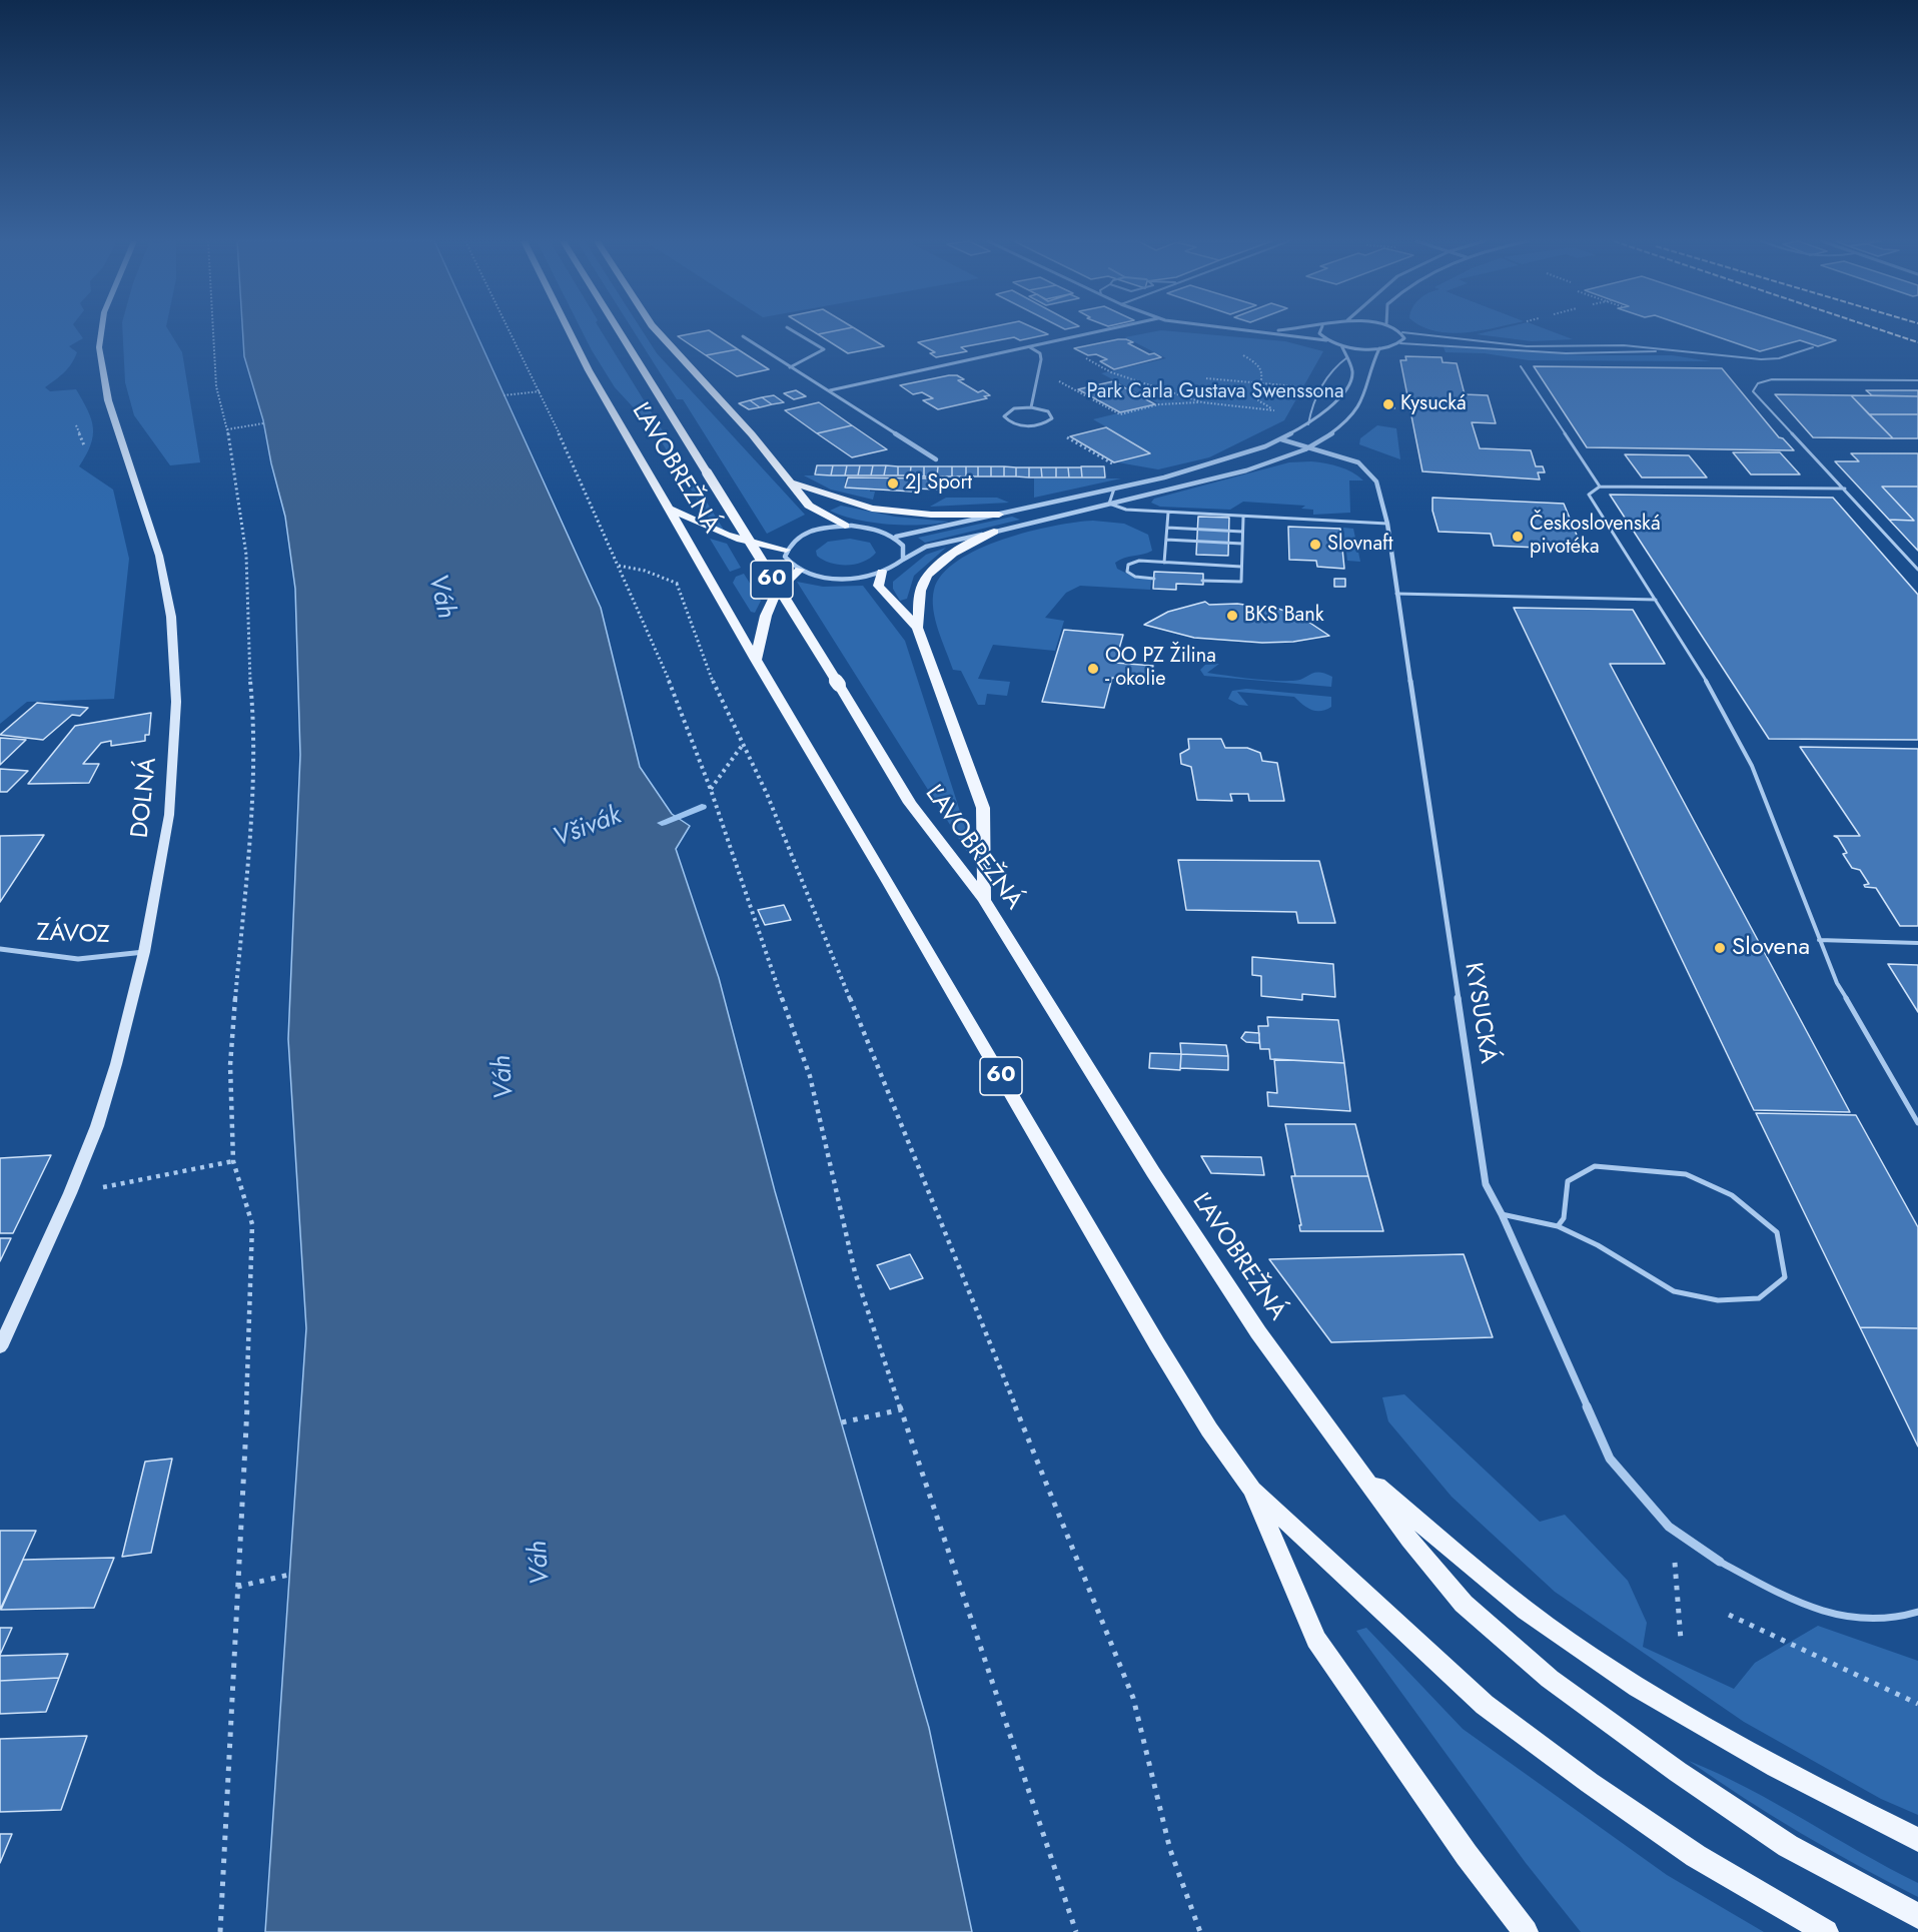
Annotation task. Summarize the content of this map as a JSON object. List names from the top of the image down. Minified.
{"streets":{"main road":["ĽAVOBREŽNÁ","60","DOLNÁ"],"street":["ZÁVOZ","KYSUCKÁ"]},"crossings":[["DOLNÁ","ZÁVOZ"]],"water":["Váh","Všivák"],"parks":["Park Carla Gustava Swenssona"],"places":["Kysucká","2J Sport","Československá pivotéka","Slovnaft","BKS Bank","OO PZ Žilina - okolie","Slovena"]}
